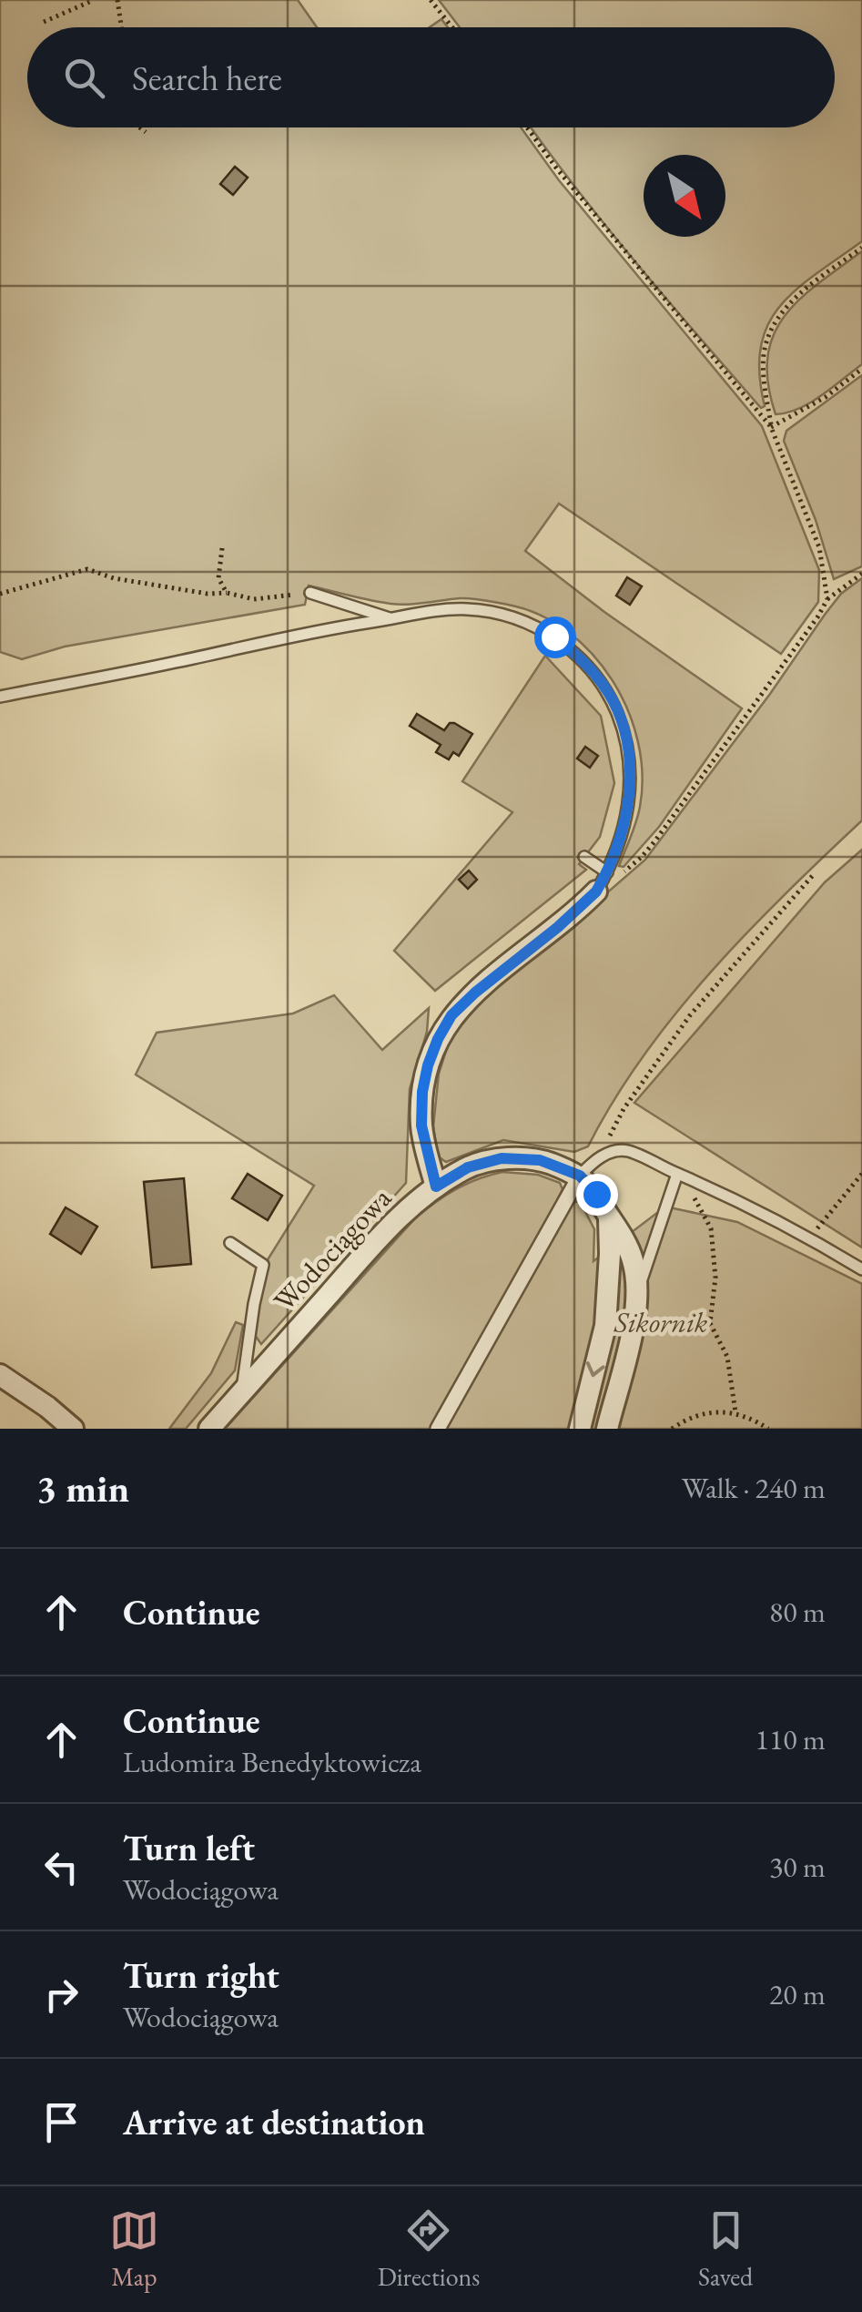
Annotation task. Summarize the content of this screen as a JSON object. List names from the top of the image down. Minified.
{"streets":{"street":["Wodociągowa"]},"parks":["Sikornik"],"north":"bottom right","page":{"search":"Search here","heading":["3 min","Walk · 240 m"],"list":[["Continue","80 m"],["Continue","Ludomira Benedyktowicza","110 m"],["Turn left","Wodociągowa","30 m"],["Turn right","Wodociągowa","20 m"],"Arrive at destination"],"nav":["Map","Directions","Saved"]}}
